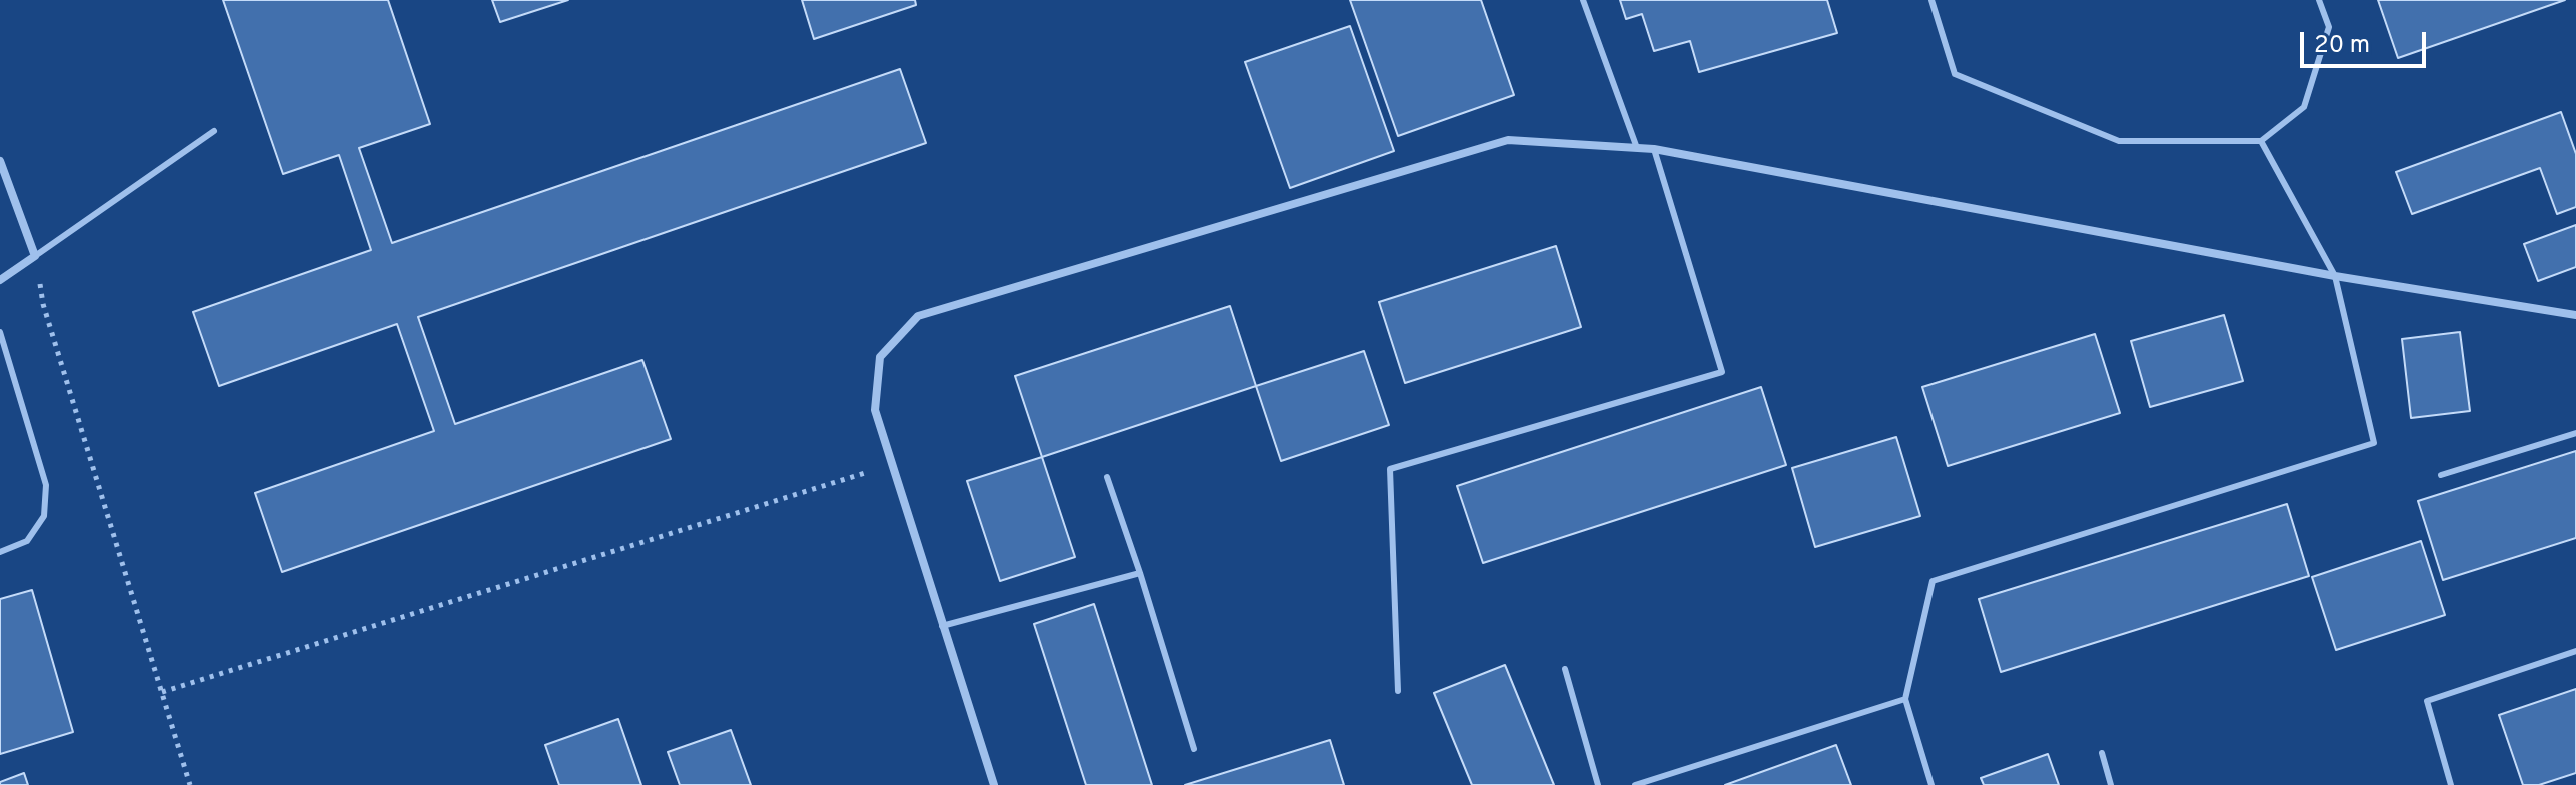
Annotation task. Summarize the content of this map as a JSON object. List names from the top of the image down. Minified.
{"scale_bar":"20 m"}
